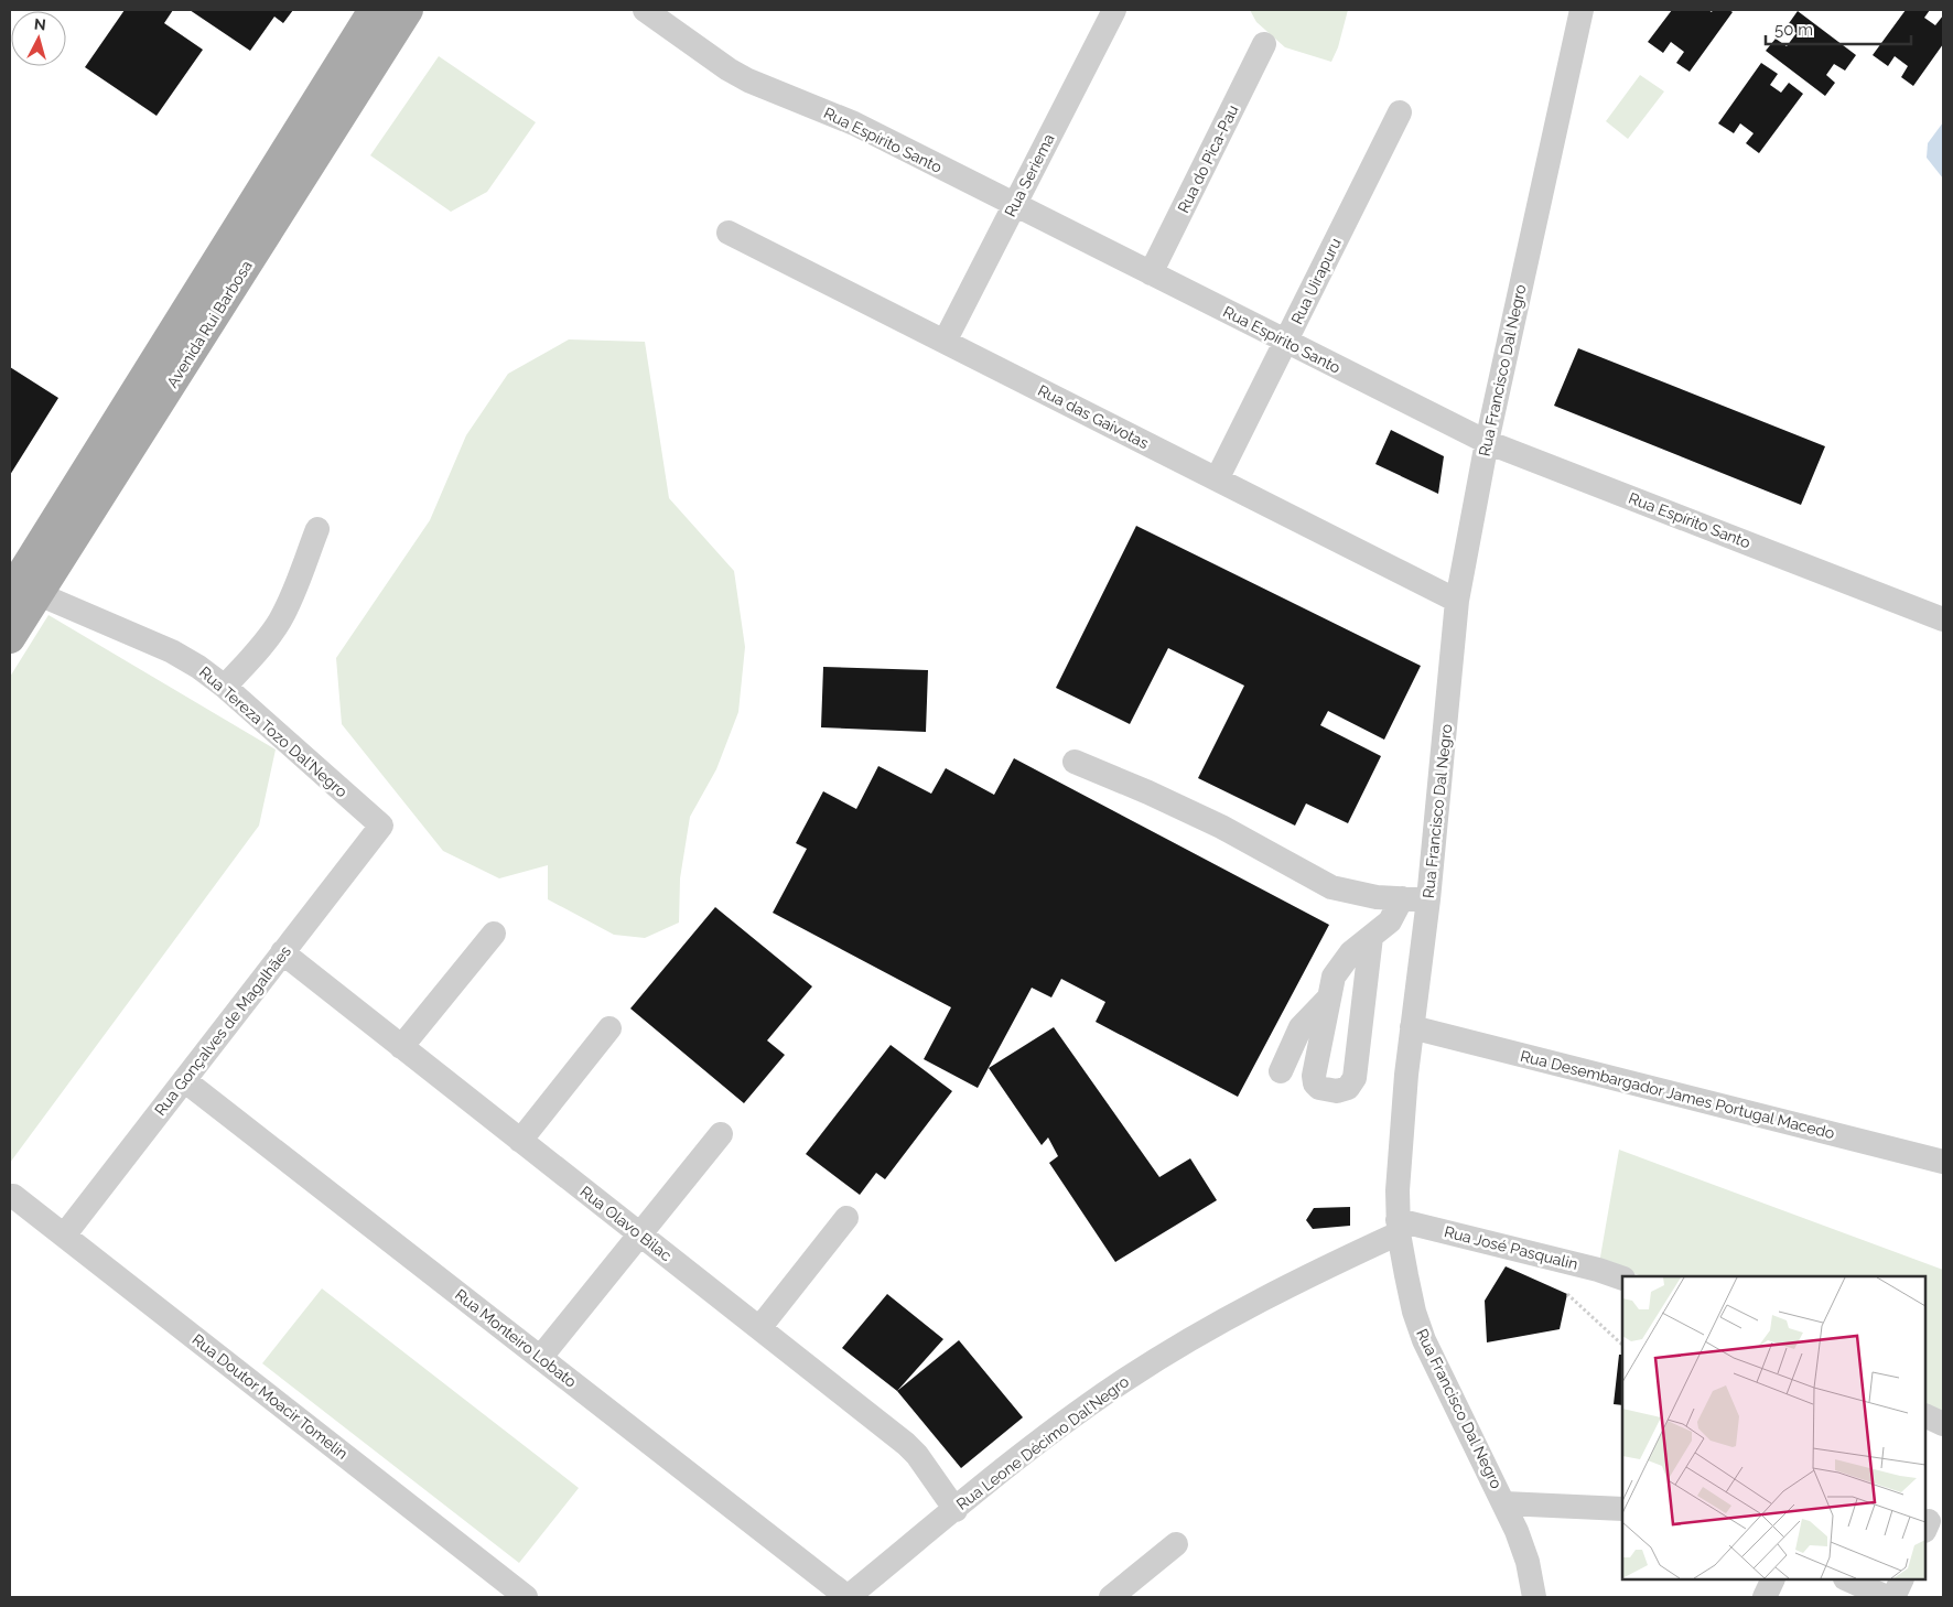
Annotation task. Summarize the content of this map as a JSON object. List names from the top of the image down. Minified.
{"streets":{"main road":["Avenida Rui Barbosa"],"street":["Rua Espírito Santo","Rua do Pica-Pau","Rua Seriema","Rua Uirapuru","Rua Francisco Dal Negro","Rua das Gaivotas","Rua Tereza Tozo Dal'Negro","Rua Gonçalves de Magalhães","Rua Desembargador James Portugal Macedo","Rua Olavo Bilac","Rua José Pasqualin","Rua Monteiro Lobato","Rua Doutor Moacir Tomelin","Rua Leone Décimo Dal'Negro"]},"crossings":[["Rua Espírito Santo","Rua do Pica-Pau"],["Rua Espírito Santo","Rua Seriema"],["Rua Espírito Santo","Rua Uirapuru"],["Rua Espírito Santo","Rua Francisco Dal Negro"],["Rua Seriema","Rua das Gaivotas"],["Rua Uirapuru","Rua das Gaivotas"],["Avenida Rui Barbosa","Rua Tereza Tozo Dal'Negro"],["Rua Francisco Dal Negro","Rua das Gaivotas"],["Rua Francisco Dal Negro","Rua Desembargador James Portugal Macedo"],["Rua Francisco Dal Negro","Rua José Pasqualin"],["Rua Francisco Dal Negro","Rua Leone Décimo Dal'Negro"],["Rua Tereza Tozo Dal'Negro","Rua Gonçalves de Magalhães"],["Rua Gonçalves de Magalhães","Rua Olavo Bilac"],["Rua Gonçalves de Magalhães","Rua Monteiro Lobato"],["Rua Gonçalves de Magalhães","Rua Doutor Moacir Tomelin"],["Rua Olavo Bilac","Rua Leone Décimo Dal'Negro"],["Rua José Pasqualin","Rua Leone Décimo Dal'Negro"],["Rua Monteiro Lobato","Rua Leone Décimo Dal'Negro"]],"scale_bar":"50 m","north":"top"}
